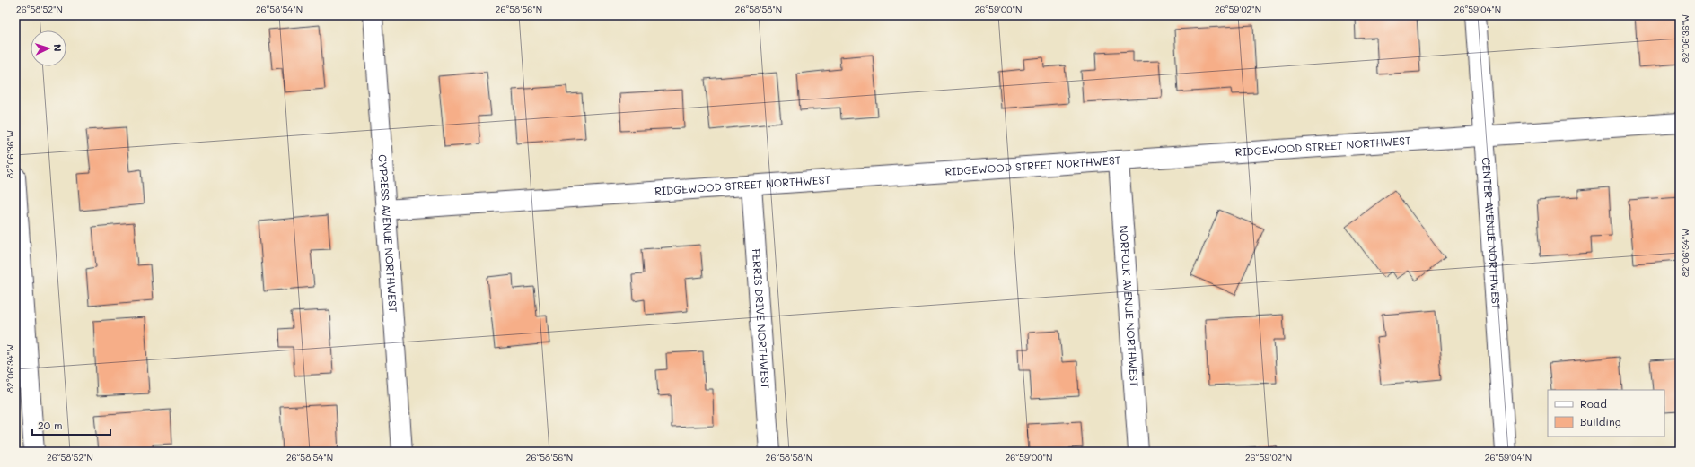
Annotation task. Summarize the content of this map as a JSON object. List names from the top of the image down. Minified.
{"streets":{"street":["RIDGEWOOD STREET NORTHWEST","CYPRESS AVENUE NORTHWEST","CENTER AVENUE NORTHWEST","NORFOLK AVENUE NORTHWEST","FERRIS DRIVE NORTHWEST"]},"crossings":[["RIDGEWOOD STREET NORTHWEST","CYPRESS AVENUE NORTHWEST"],["RIDGEWOOD STREET NORTHWEST","CENTER AVENUE NORTHWEST"],["RIDGEWOOD STREET NORTHWEST","NORFOLK AVENUE NORTHWEST"],["RIDGEWOOD STREET NORTHWEST","FERRIS DRIVE NORTHWEST"]],"legend":["Road","Building"],"scale_bar":"20 m","north":"right","coordinates":["26°58'52\"N","26°58'54\"N","26°58'56\"N","26°58'58\"N","26°59'00\"N","26°59'02\"N","26°59'04\"N","82°06'36\"W","82°06'34\"W"]}
